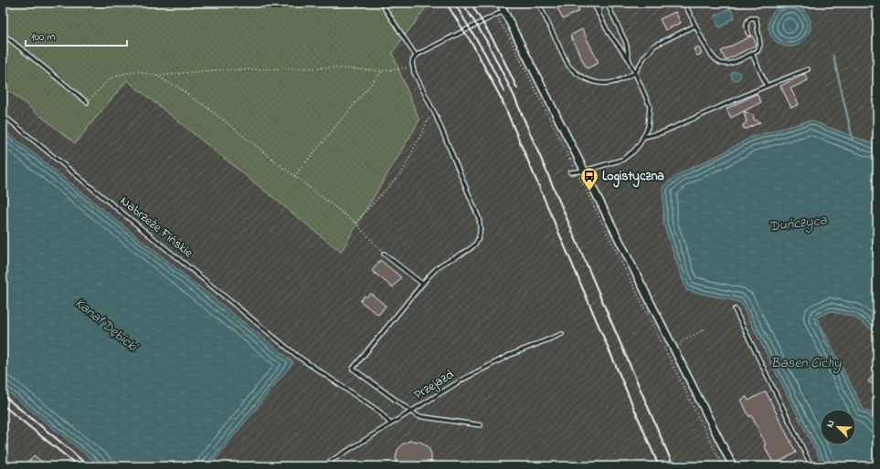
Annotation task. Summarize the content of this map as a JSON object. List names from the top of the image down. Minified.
{"streets":{"lane":["Nabrzeże Fińskie","Przejazd"]},"crossings":[["Nabrzeże Fińskie","Przejazd"]],"water":["Duńczyca","Kanał Dębicki","Basen Cichy"],"places":{"bus stop":["Logistyczna"]},"scale_bar":"100 m","north":"top left"}
